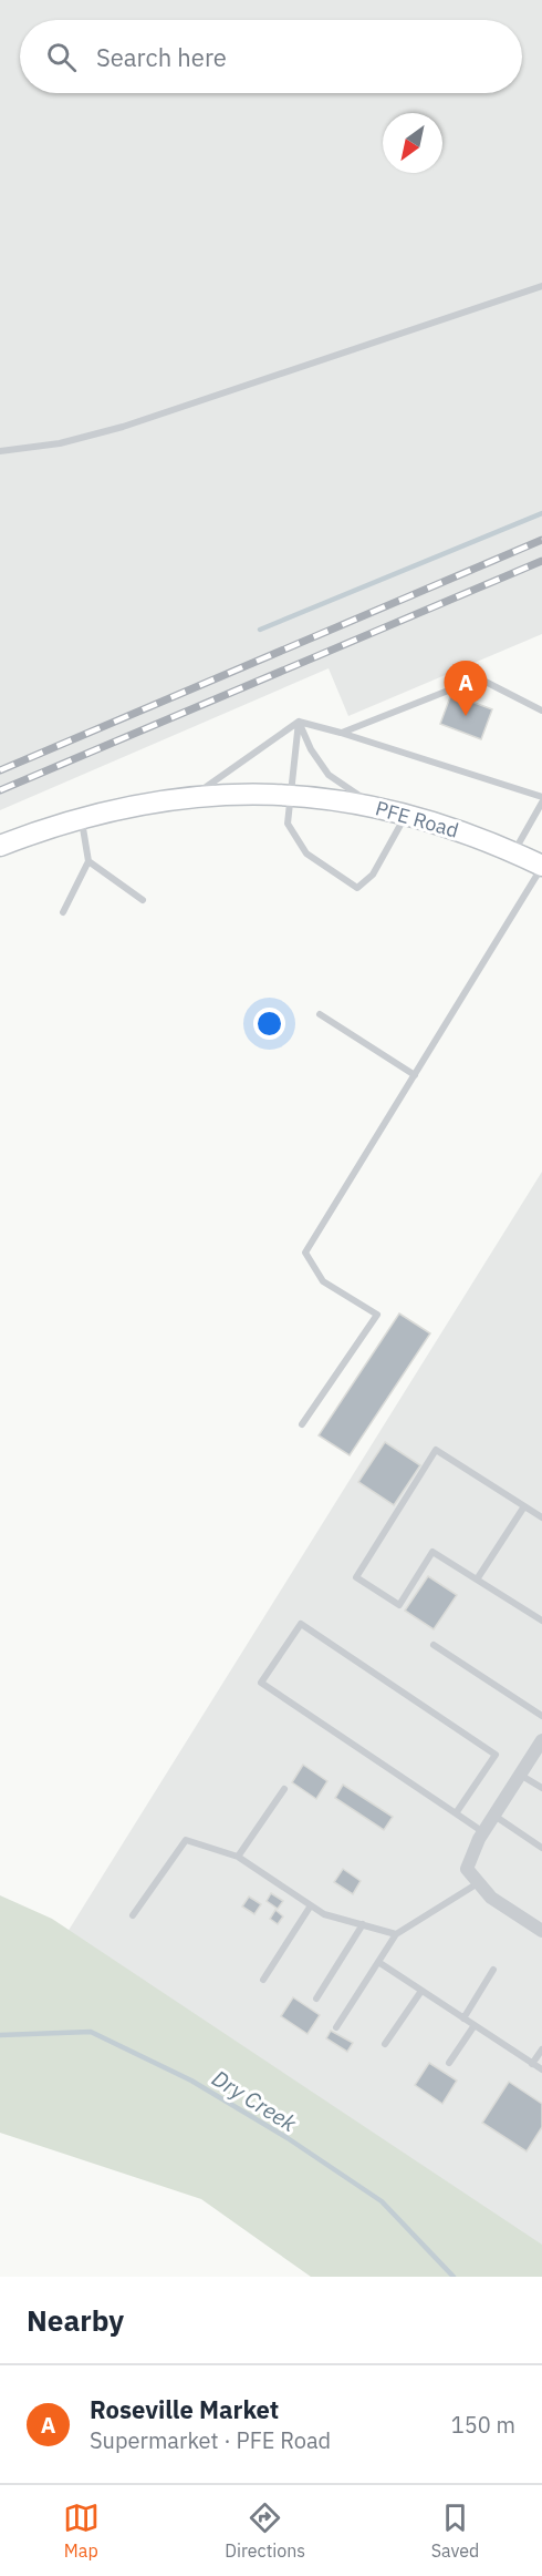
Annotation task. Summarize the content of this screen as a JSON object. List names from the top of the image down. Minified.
{"streets":{"main road":["PFE Road"]},"water":["Dry Creek"],"north":"bottom left","page":{"search":"Search here","pins":"A","heading":"Nearby","list":[{"mark":"A","name":"Roseville Market","note":"Supermarket · PFE Road","value":"150 m"}],"nav":["Map","Directions","Saved"]}}
